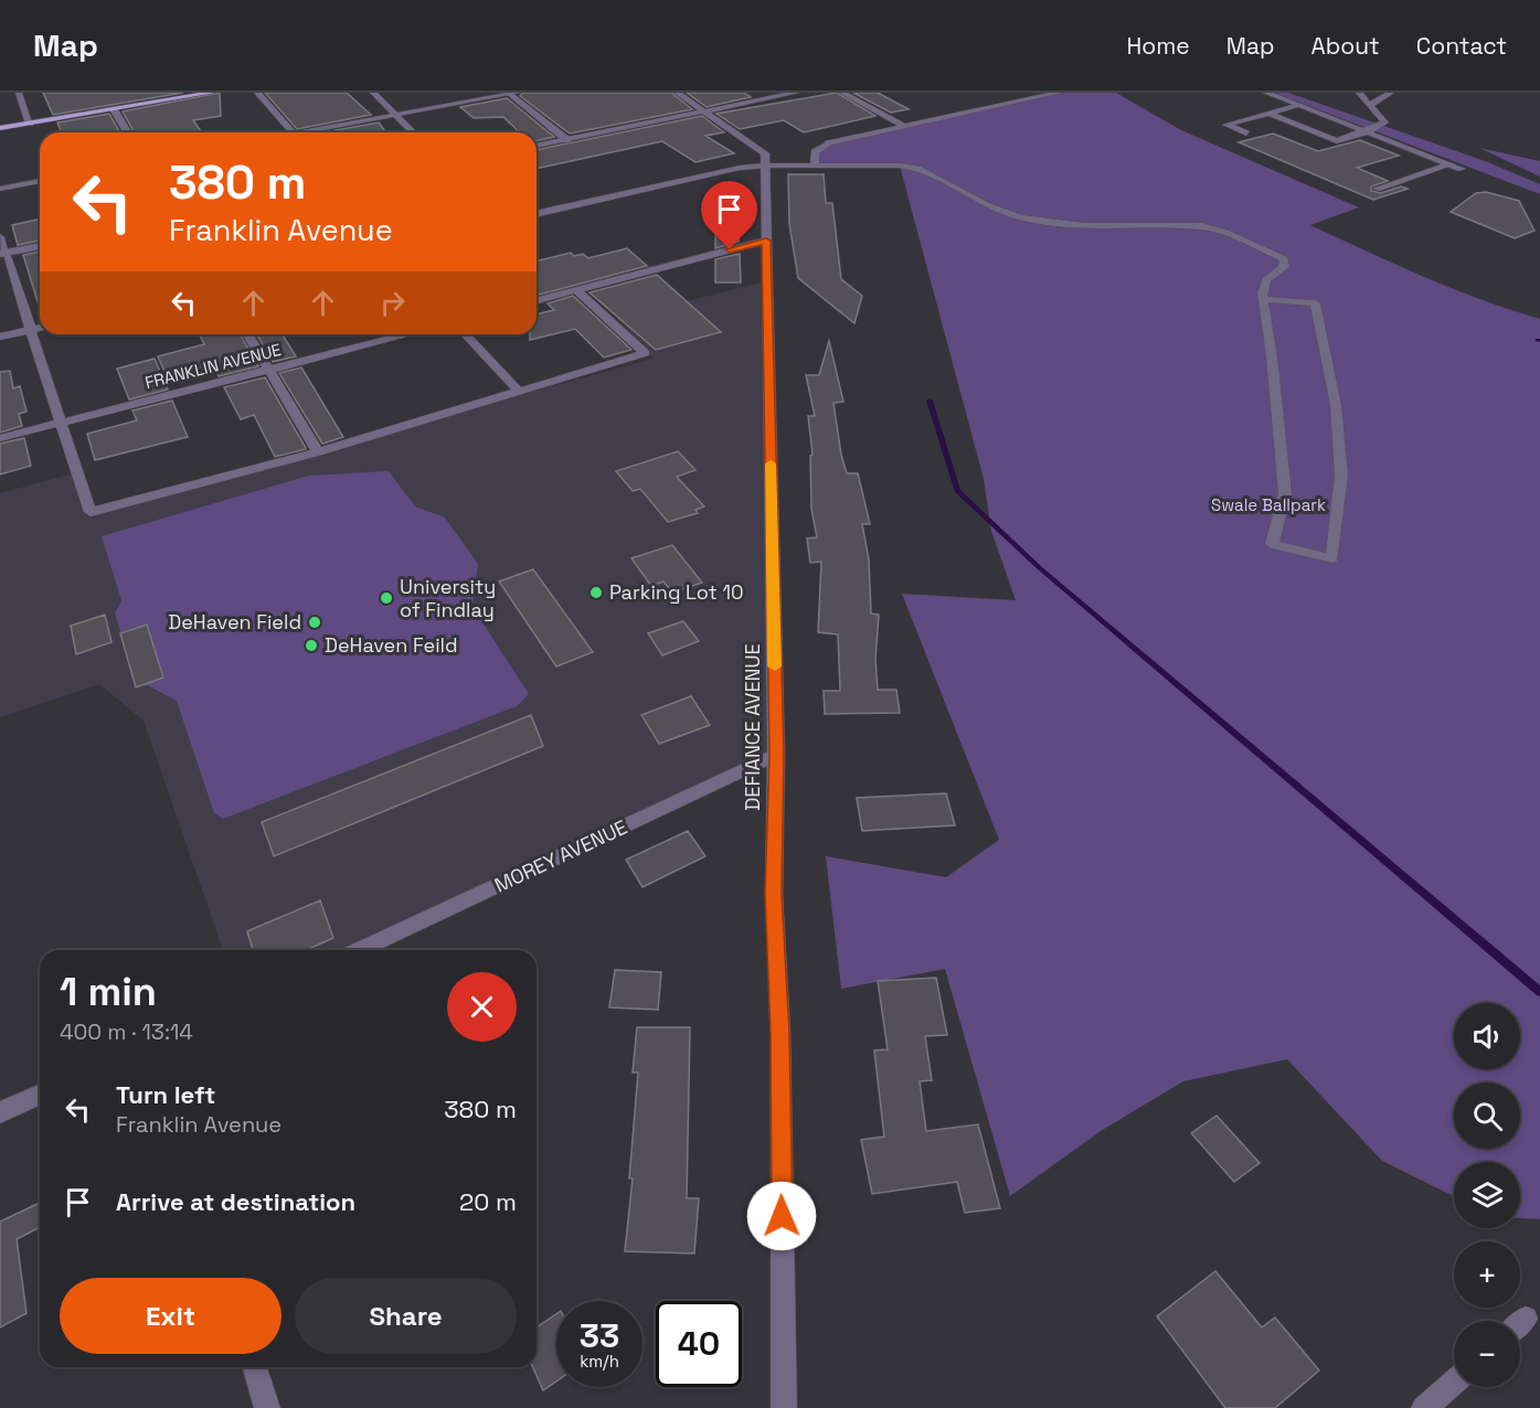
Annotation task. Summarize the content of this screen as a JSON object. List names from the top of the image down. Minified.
{"streets":{"street":["FRANKLIN AVENUE","DEFIANCE AVENUE","MOREY AVENUE"]},"crossings":[["DEFIANCE AVENUE","MOREY AVENUE"]],"parks":["Swale Ballpark"],"places":["Parking Lot 10","University of Findlay","DeHaven Field","DeHaven Feild"],"page":{"header":"Map","nav":["Home","Map","About","Contact"],"turn":["380 m","Franklin Avenue"],"heading":["1 min","400 m · 13:14"],"map_buttons":["+","−"],"list":[{"name":"Turn left","note":"Franklin Avenue","value":"380 m"},{"name":"Arrive at destination","value":"20 m"}],"buttons":["Exit","Share"],"speed":"33 km/h","limit":"40"}}
